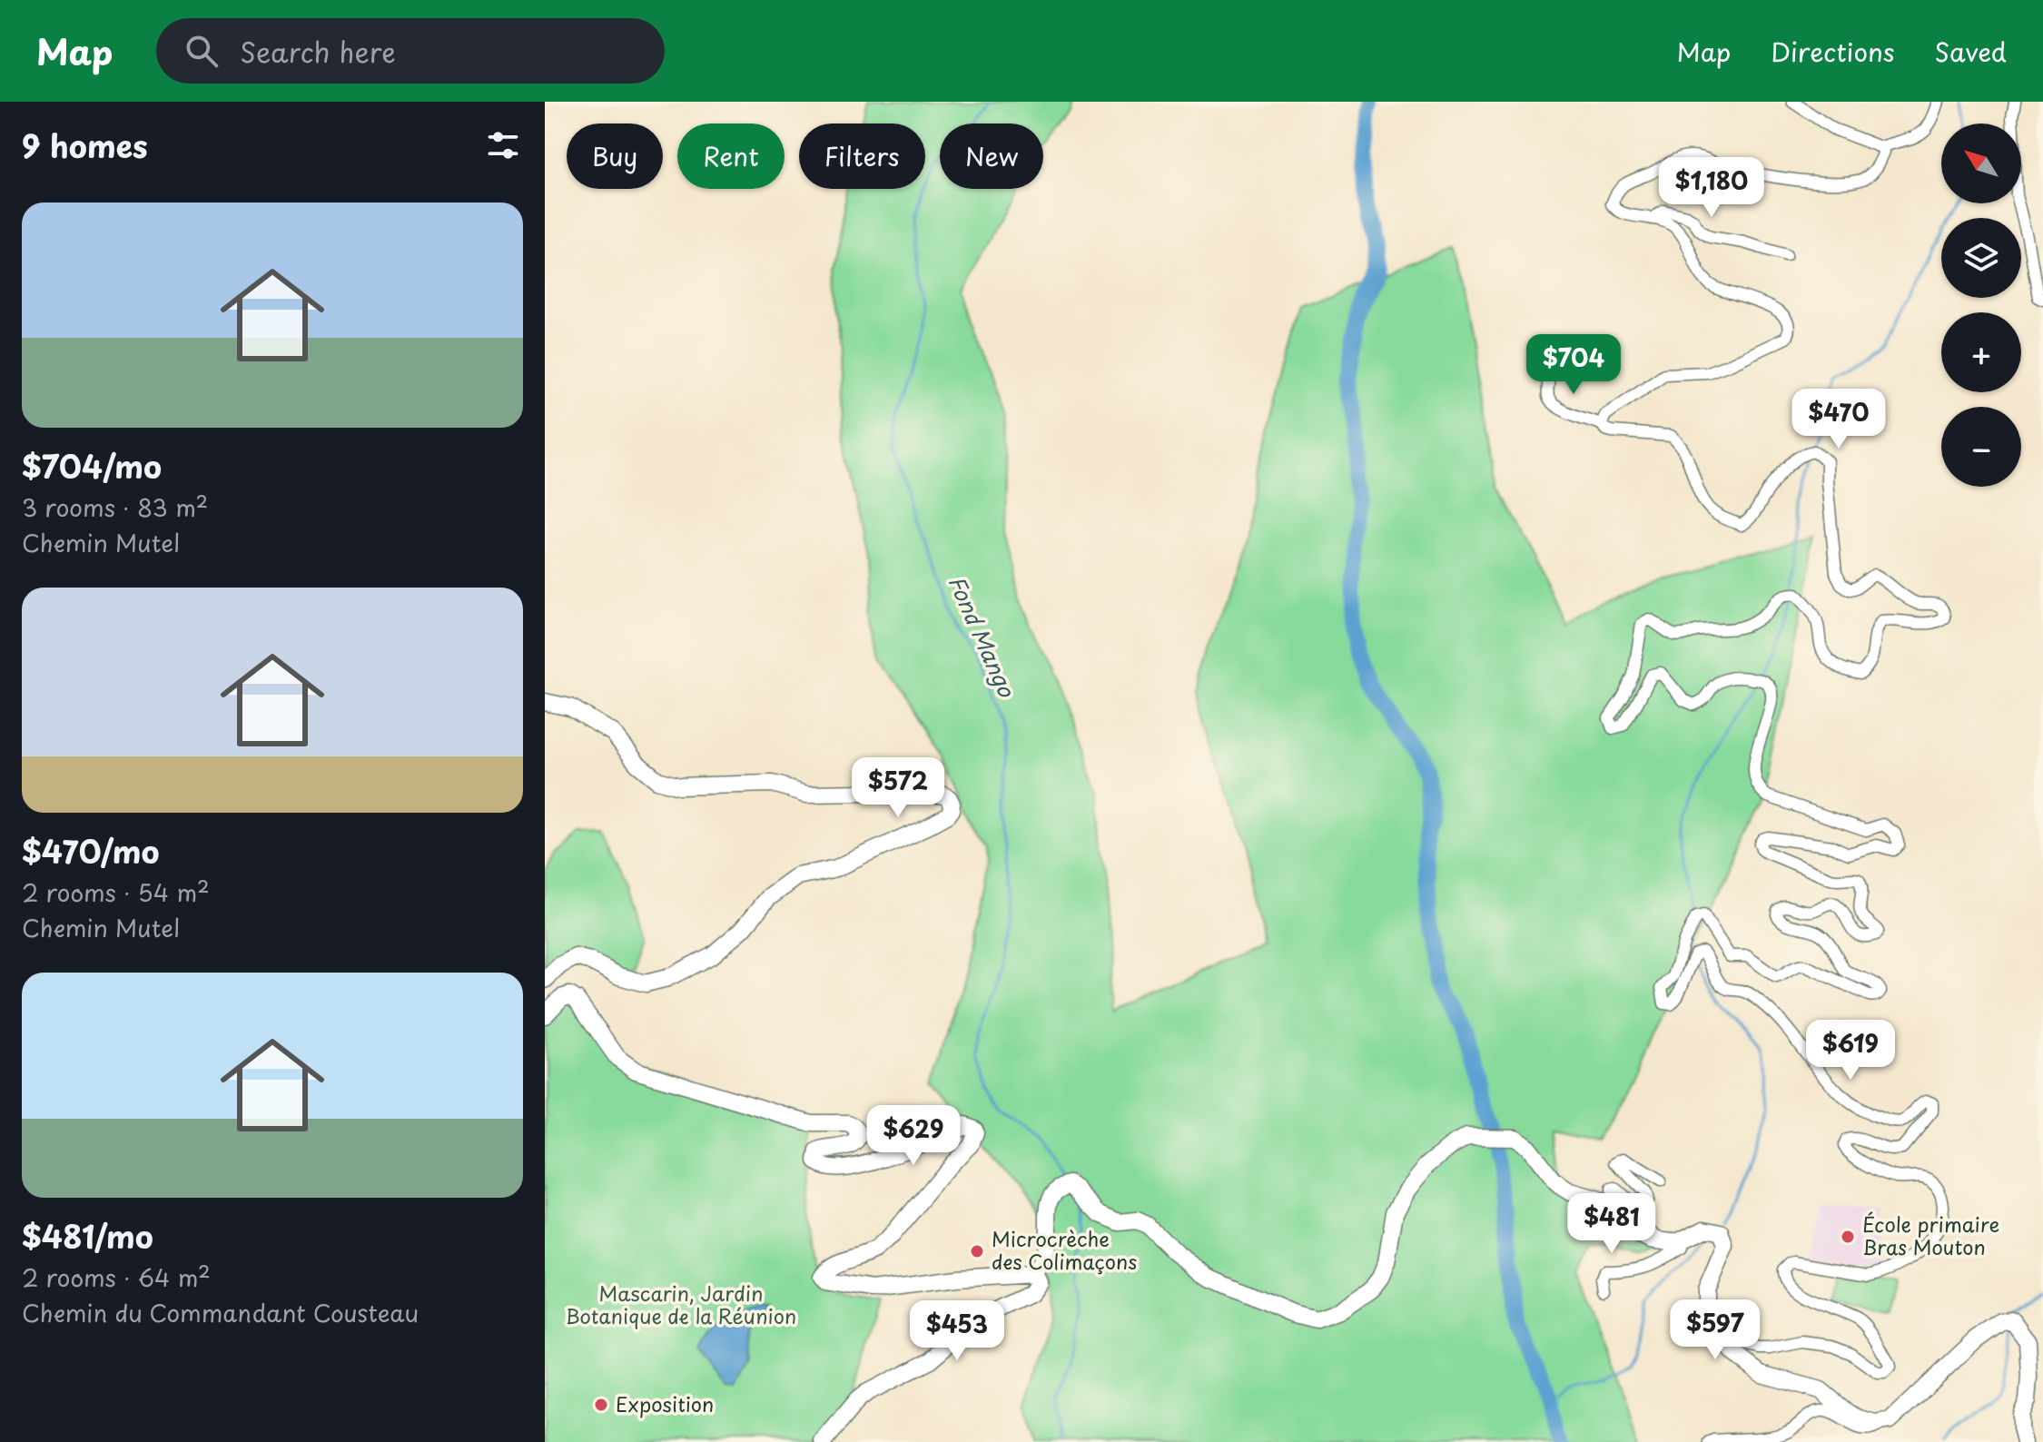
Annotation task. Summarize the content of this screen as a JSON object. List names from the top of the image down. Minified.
{"water":["Fond Mango"],"parks":["Mascarin, Jardin Botanique de la Réunion"],"places":["École primaire Bras Mouton","Microcrèche des Colimaçons","Exposition"],"north":"top left","page":{"header":"Map","search":"Search here","nav":["Map","Directions","Saved"],"heading":"9 homes","map_buttons":["+","−"],"chip":["Buy","Rent","Filters","New"],"price":["$1,180","$704","$470","$572","$619","$629","$481","$597","$453"],"list":[{"name":"$704/mo","note":"3 rooms · 83 m² · Chemin Mutel"},{"name":"$470/mo","note":"2 rooms · 54 m² · Chemin Mutel"},{"name":"$481/mo","note":"2 rooms · 64 m² · Chemin du Commandant Cousteau"}]}}
